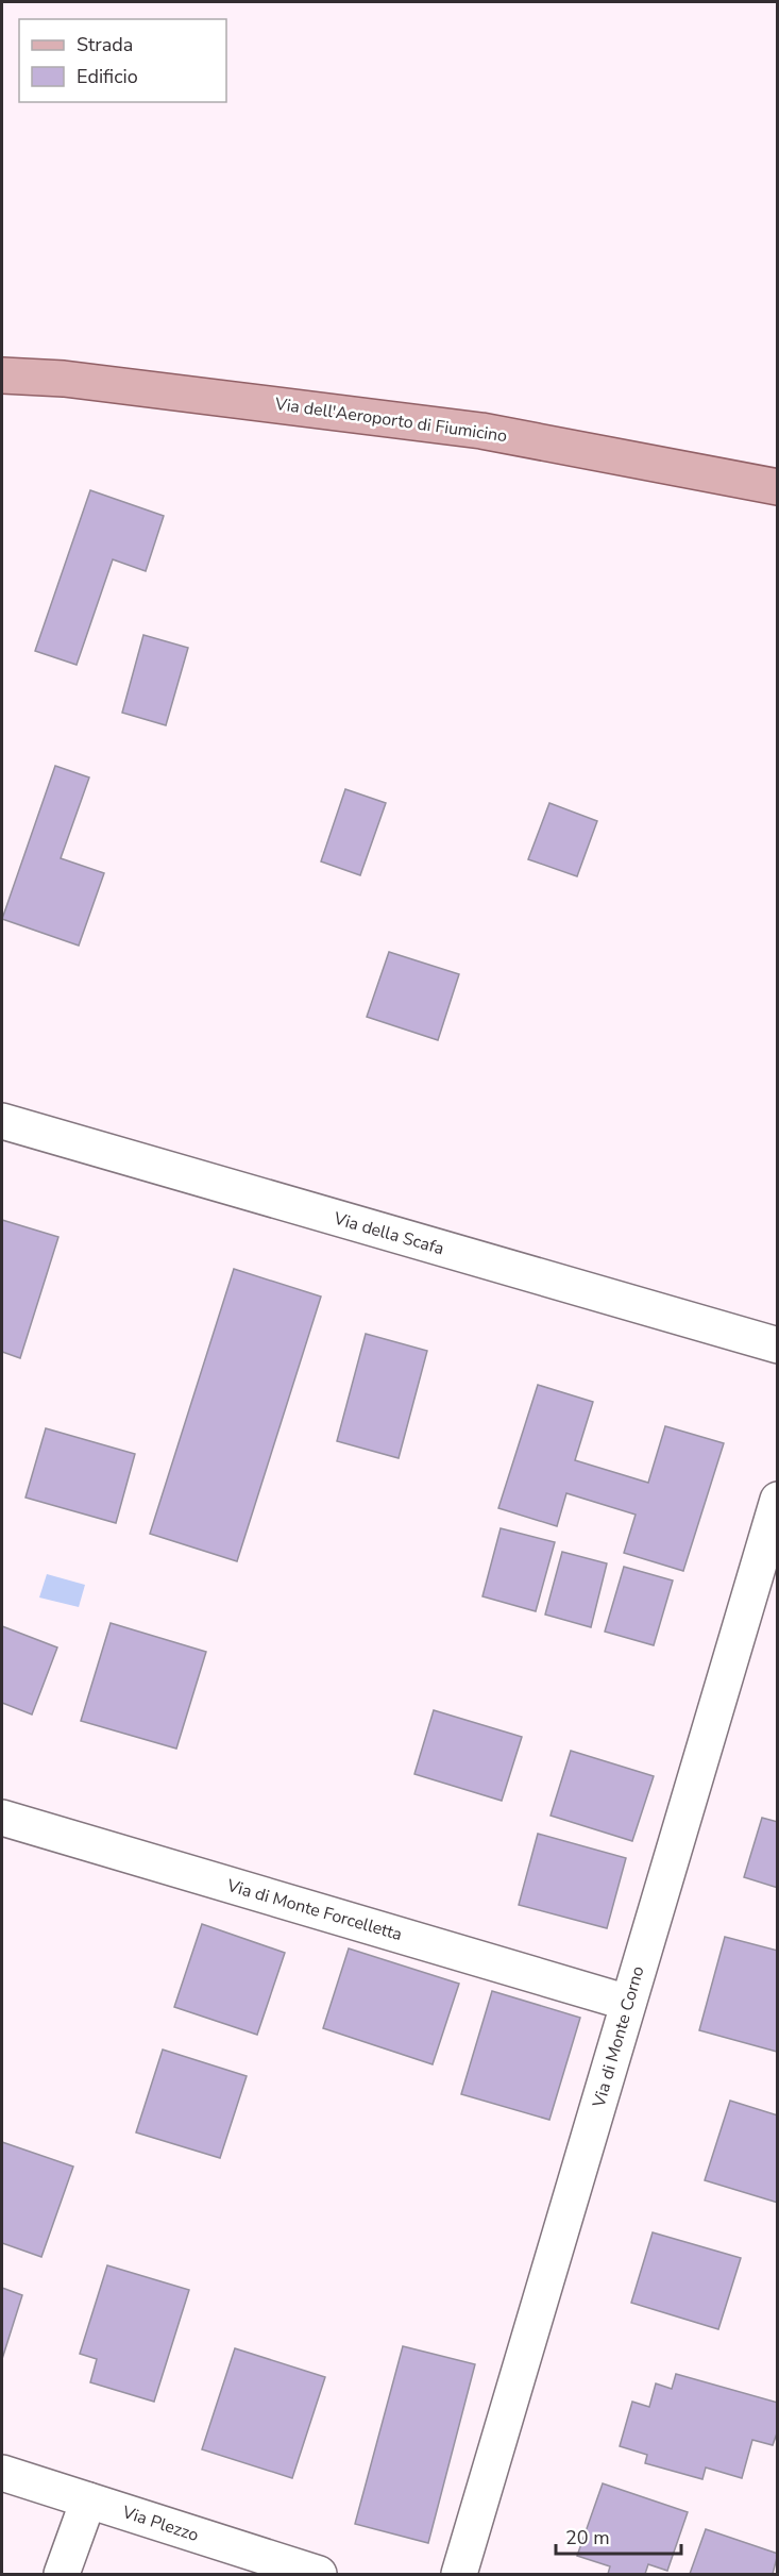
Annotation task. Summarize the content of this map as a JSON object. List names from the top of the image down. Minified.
{"streets":{"main road":["Via dell'Aeroporto di Fiumicino"],"street":["Via della Scafa","Via di Monte Forcelletta","Via di Monte Corno","Via Plezzo"]},"crossings":[["Via di Monte Forcelletta","Via di Monte Corno"]],"legend":["Strada","Edificio"],"scale_bar":"20 m"}
